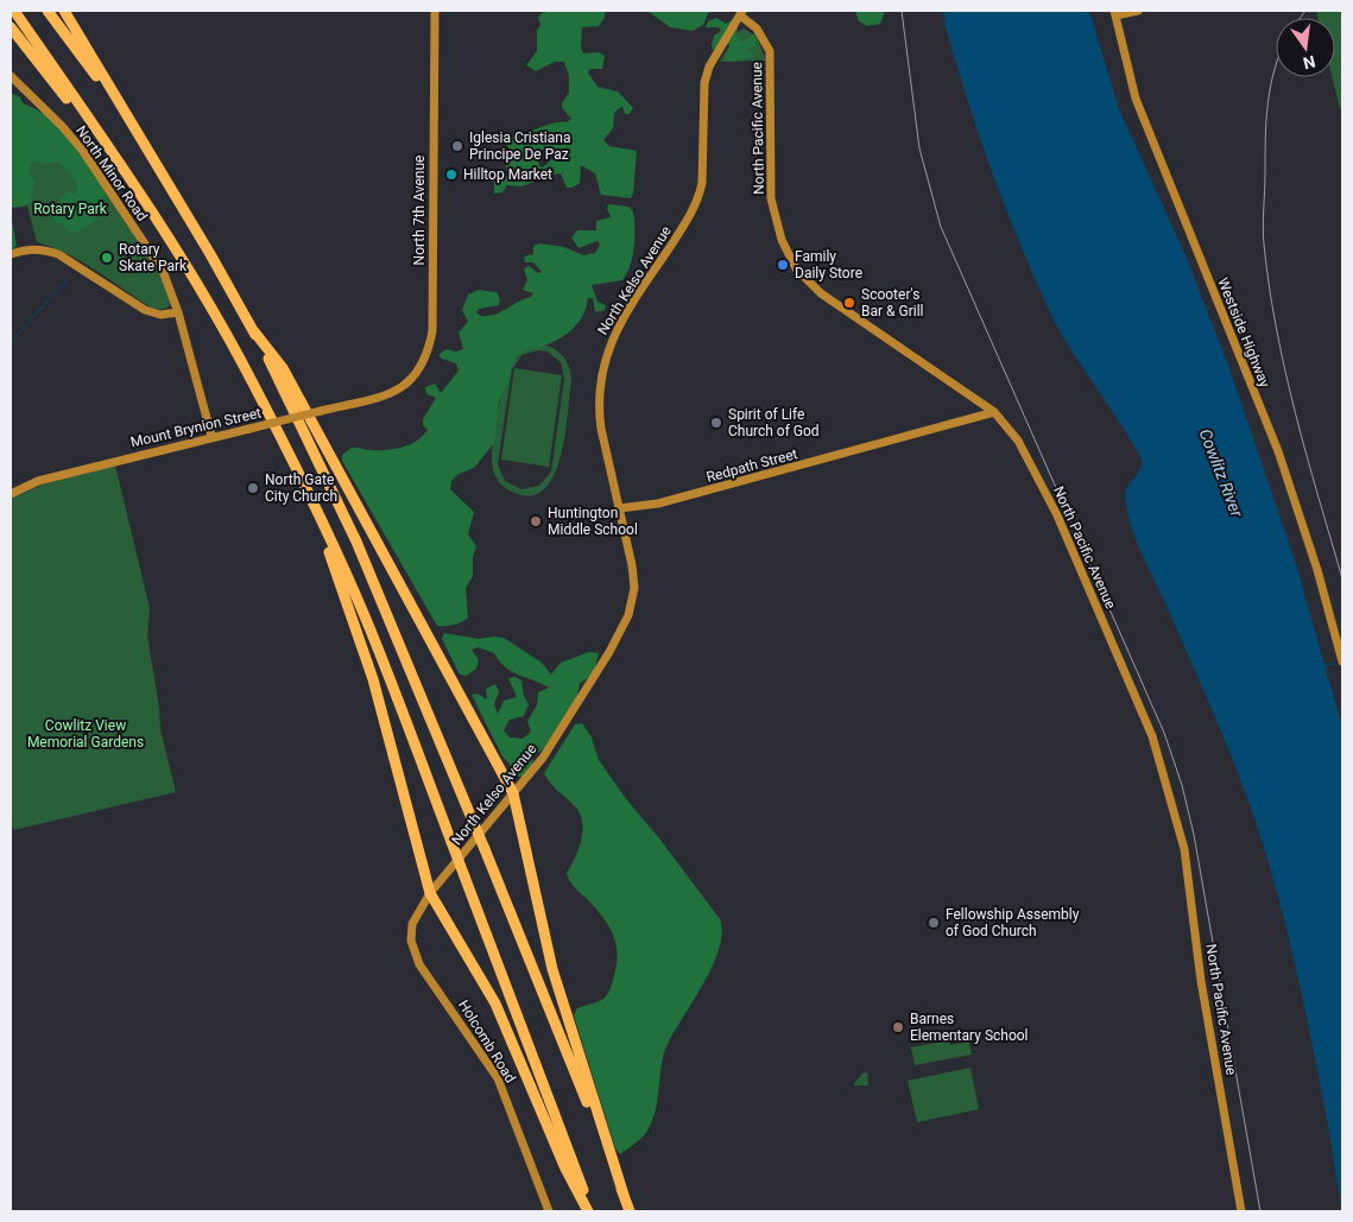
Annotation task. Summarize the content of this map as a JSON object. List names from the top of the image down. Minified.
{"streets":{"street":["North Pacific Avenue","North Minor Road","North 7th Avenue","North Kelso Avenue","Westside Highway","Mount Brynion Street","Redpath Street","Holcomb Road"]},"crossings":[["North Pacific Avenue","North Kelso Avenue"],["North Pacific Avenue","Redpath Street"],["North Minor Road","Mount Brynion Street"],["North 7th Avenue","Mount Brynion Street"],["North Kelso Avenue","Redpath Street"],["North Kelso Avenue","Holcomb Road"]],"water":["Cowlitz River"],"parks":["Rotary Park","Cowlitz View Memorial Gardens"],"places":["Iglesia Cristiana Principe De Paz","Hilltop Market","Rotary Skate Park","Family Daily Store","Scooter's Bar & Grill","Spirit of Life Church of God","North Gate City Church","Huntington Middle School","Fellowship Assembly of God Church","Barnes Elementary School"],"north":"bottom"}
